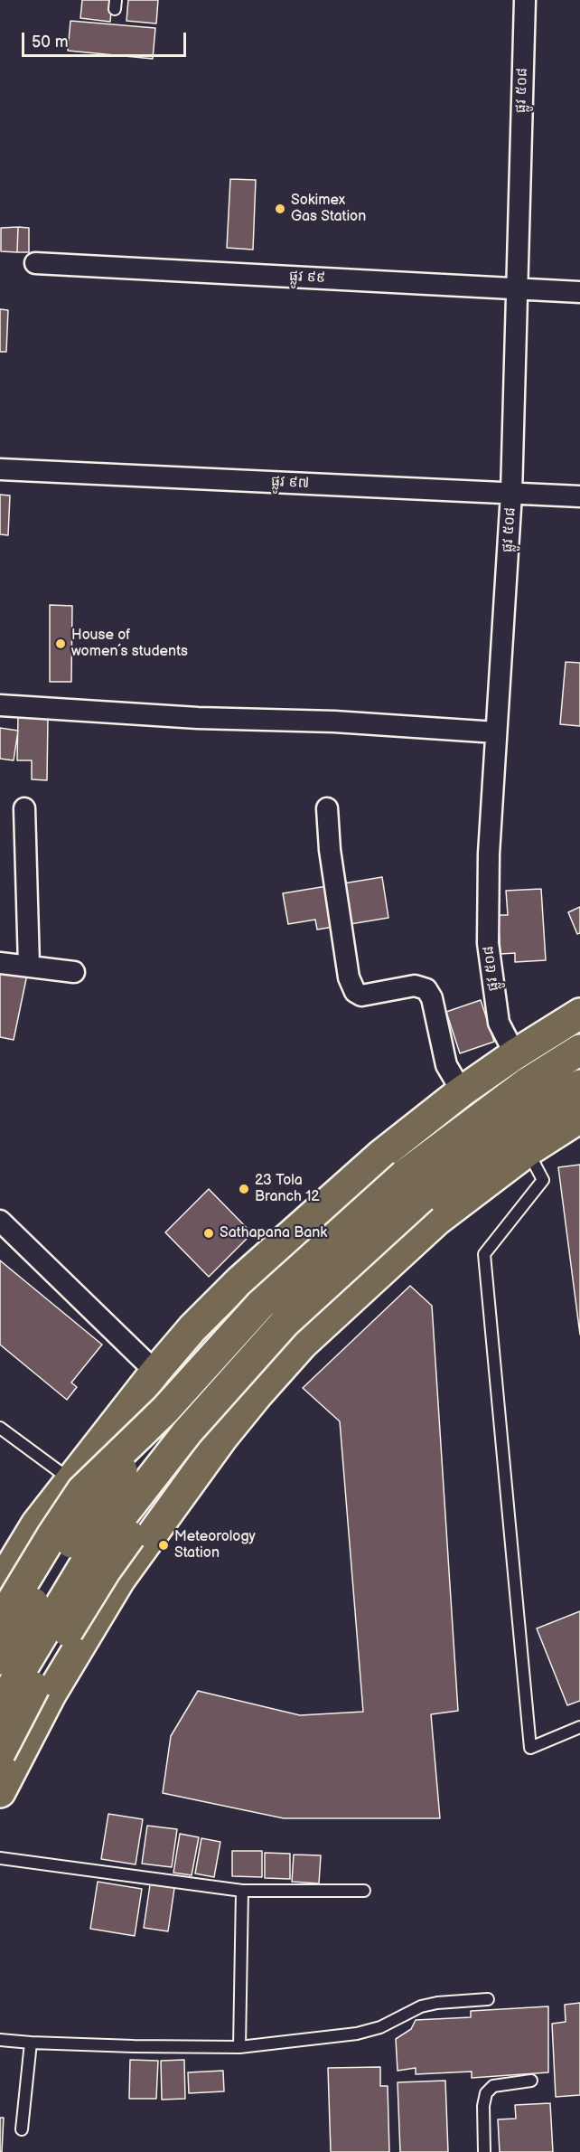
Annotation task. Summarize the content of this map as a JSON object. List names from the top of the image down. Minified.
{"streets":{"street":["ផ្លូវ ៥០៨","ផ្លូវ ៩៩","ផ្លូវ ៩៧"]},"crossings":[["ផ្លូវ ៥០៨","ផ្លូវ ៩៩"],["ផ្លូវ ៥០៨","ផ្លូវ ៩៧"]],"places":["Sokimex Gas Station","House of women´s students","23 Tola Branch 12","Sathapana Bank","Meteorology Station"],"scale_bar":"50 m"}
